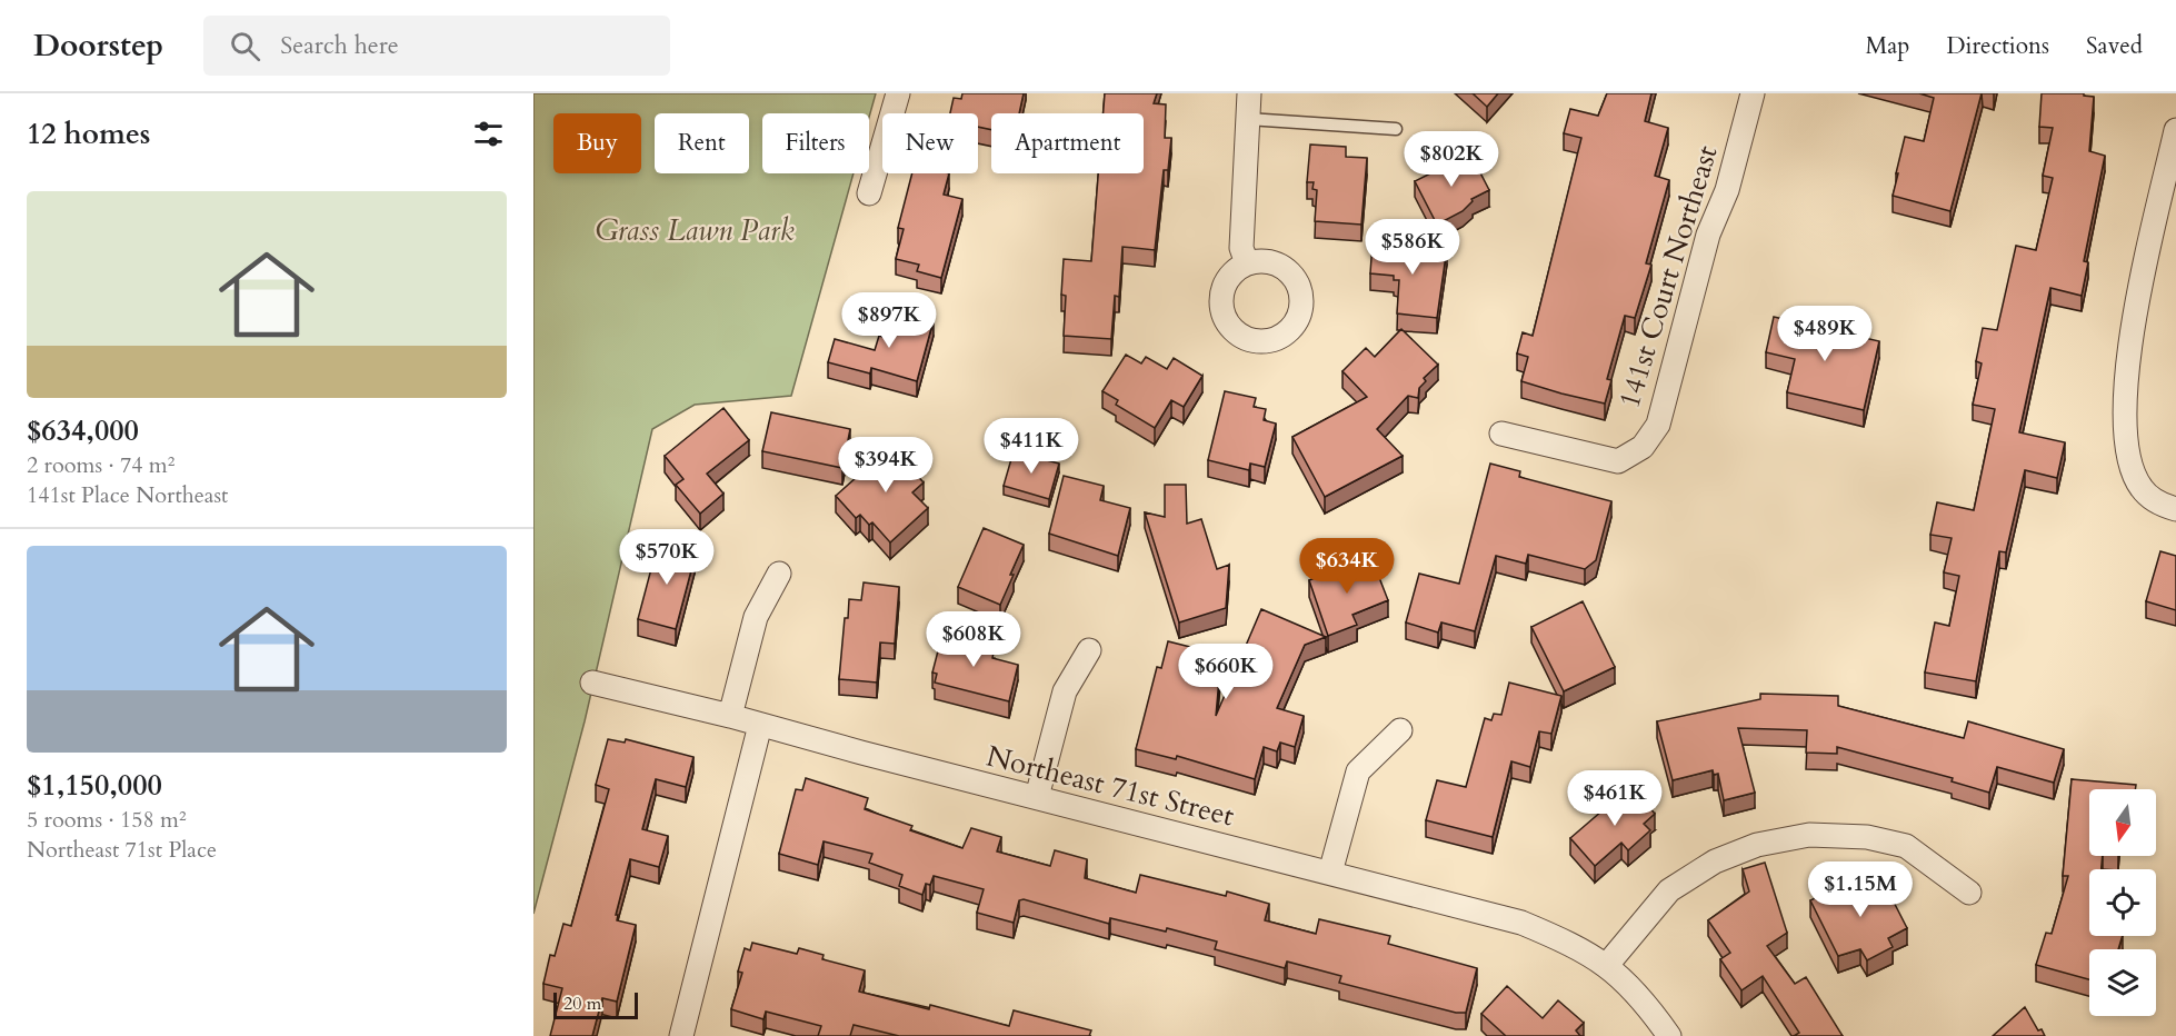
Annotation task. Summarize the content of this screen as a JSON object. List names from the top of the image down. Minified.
{"streets":{"street":["141st Court Northeast","Northeast 71st Street"]},"parks":["Grass Lawn Park"],"scale_bar":"20 m","north":"bottom","page":{"header":"Doorstep","search":"Search here","nav":["Map","Directions","Saved"],"heading":"12 homes","chip":["Buy","Rent","Filters","New","Apartment"],"price":["$802K","$586K","$897K","$489K","$411K","$394K","$570K","$634K","$608K","$660K","$461K","$1.15M"],"list":[{"name":"$634,000","note":"2 rooms · 74 m² · 141st Place Northeast"},{"name":"$1,150,000","note":"5 rooms · 158 m² · Northeast 71st Place"}],"scale":"20 m"}}
